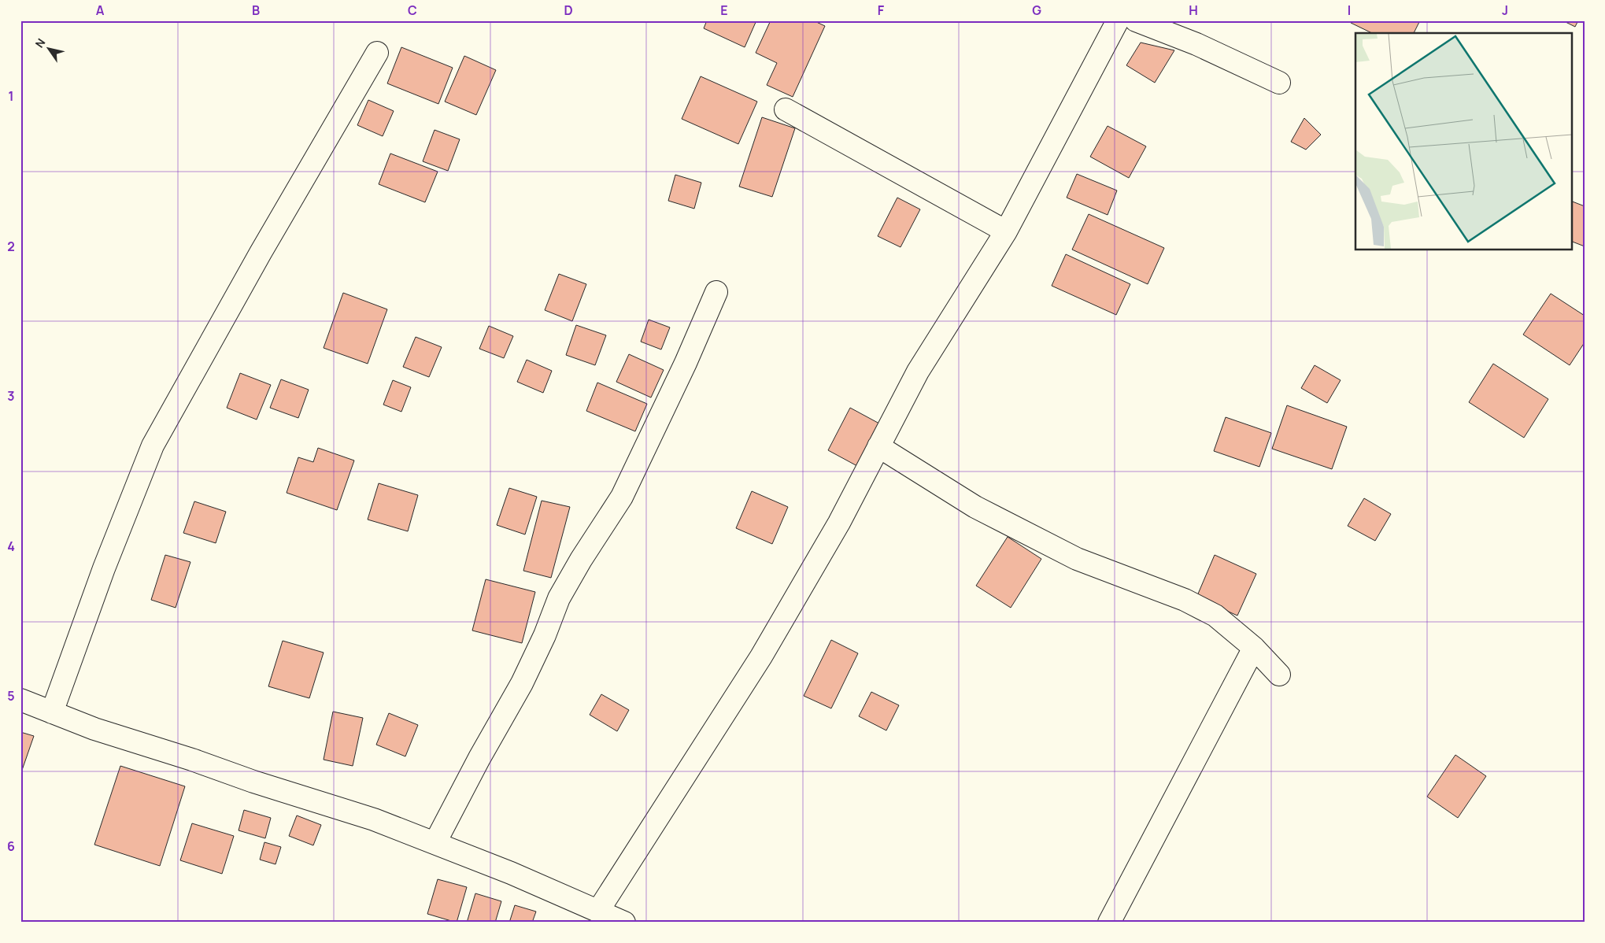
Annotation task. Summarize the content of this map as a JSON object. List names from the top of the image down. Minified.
{"north":"top left","grid":{"columns":["A","B","C","D","E","F","G","H","I","J"],"rows":["1","2","3","4","5","6"]}}
